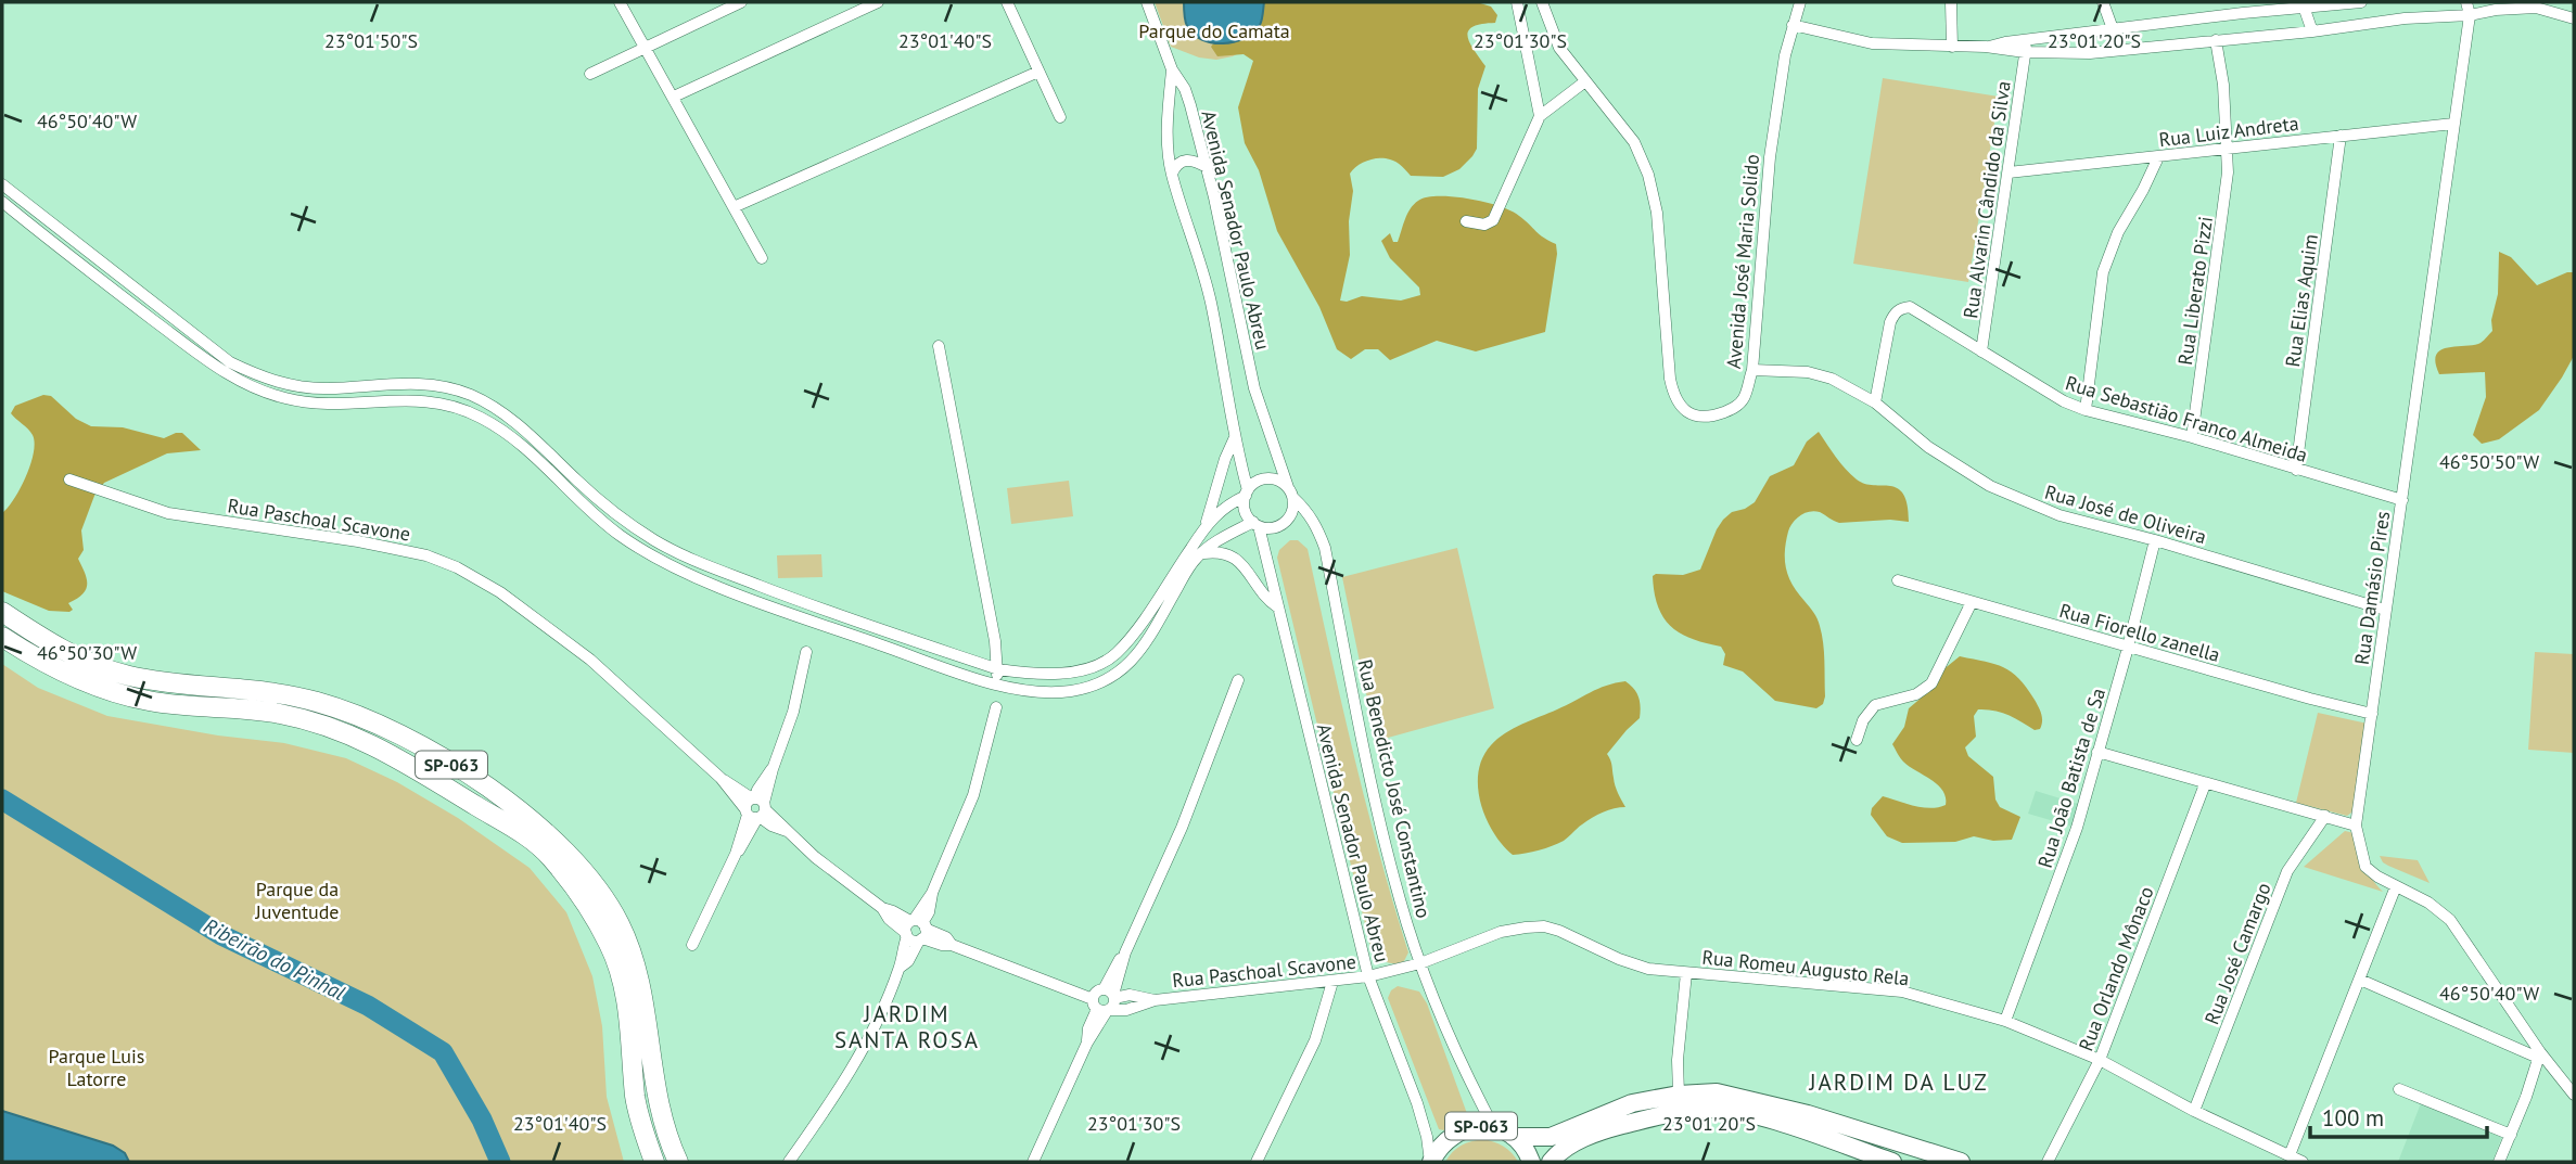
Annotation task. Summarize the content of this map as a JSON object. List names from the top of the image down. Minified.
{"streets":{"highway":["SP-063"],"street":["Rua Luiz Andreta","Rua Alvarin Cândido da Silva","Avenida Senador Paulo Abreu","Avenida José Maria Solido","Rua Liberato Pizzi","Rua Elias Aquim","Rua Sebastião Franco Almeida","Rua José de Oliveira","Rua Paschoal Scavone","Rua Damásio Pires","Rua Fiorello zanella","Rua João Batista de Sa","Rua Benedicto José Constantino","Rua José Camargo","Rua Romeu Augusto Rela","Rua Orlando Mônaco"]},"crossings":[["Rua Luiz Andreta","Rua Alvarin Cândido da Silva"],["Rua Luiz Andreta","Rua Liberato Pizzi"],["Rua Luiz Andreta","Rua Elias Aquim"],["Rua Luiz Andreta","Rua Damásio Pires"],["Rua Alvarin Cândido da Silva","Rua Sebastião Franco Almeida"],["Avenida Senador Paulo Abreu","Rua Paschoal Scavone"],["Avenida Senador Paulo Abreu","SP-063"],["Avenida Senador Paulo Abreu","Rua Benedicto José Constantino"],["Avenida José Maria Solido","Rua José de Oliveira"],["Rua Liberato Pizzi","Rua Sebastião Franco Almeida"],["Rua Elias Aquim","Rua Sebastião Franco Almeida"],["Rua Sebastião Franco Almeida","Rua José de Oliveira"],["Rua Sebastião Franco Almeida","Rua Damásio Pires"],["Rua José de Oliveira","Rua Damásio Pires"],["Rua José de Oliveira","Rua João Batista de Sa"],["Rua Paschoal Scavone","Rua Benedicto José Constantino"],["Rua Paschoal Scavone","Rua Romeu Augusto Rela"],["Rua Damásio Pires","Rua Fiorello zanella"],["Rua Fiorello zanella","Rua João Batista de Sa"],["SP-063","Rua Benedicto José Constantino"],["Rua João Batista de Sa","Rua Romeu Augusto Rela"],["Rua Benedicto José Constantino","Rua Romeu Augusto Rela"],["Rua José Camargo","Rua Romeu Augusto Rela"],["Rua Romeu Augusto Rela","Rua Orlando Mônaco"]],"districts":["JARDIM SANTA ROSA","JARDIM DA LUZ"],"water":["Ribeirão do Pinhal"],"parks":["Parque do Camata","Parque da Juventude","Parque Luis Latorre"],"scale_bar":"100 m","coordinates":["23°01'50\"S","23°01'40\"S","23°01'30\"S","23°01'20\"S","46°50'40\"W","46°50'50\"W","46°50'30\"W"]}
